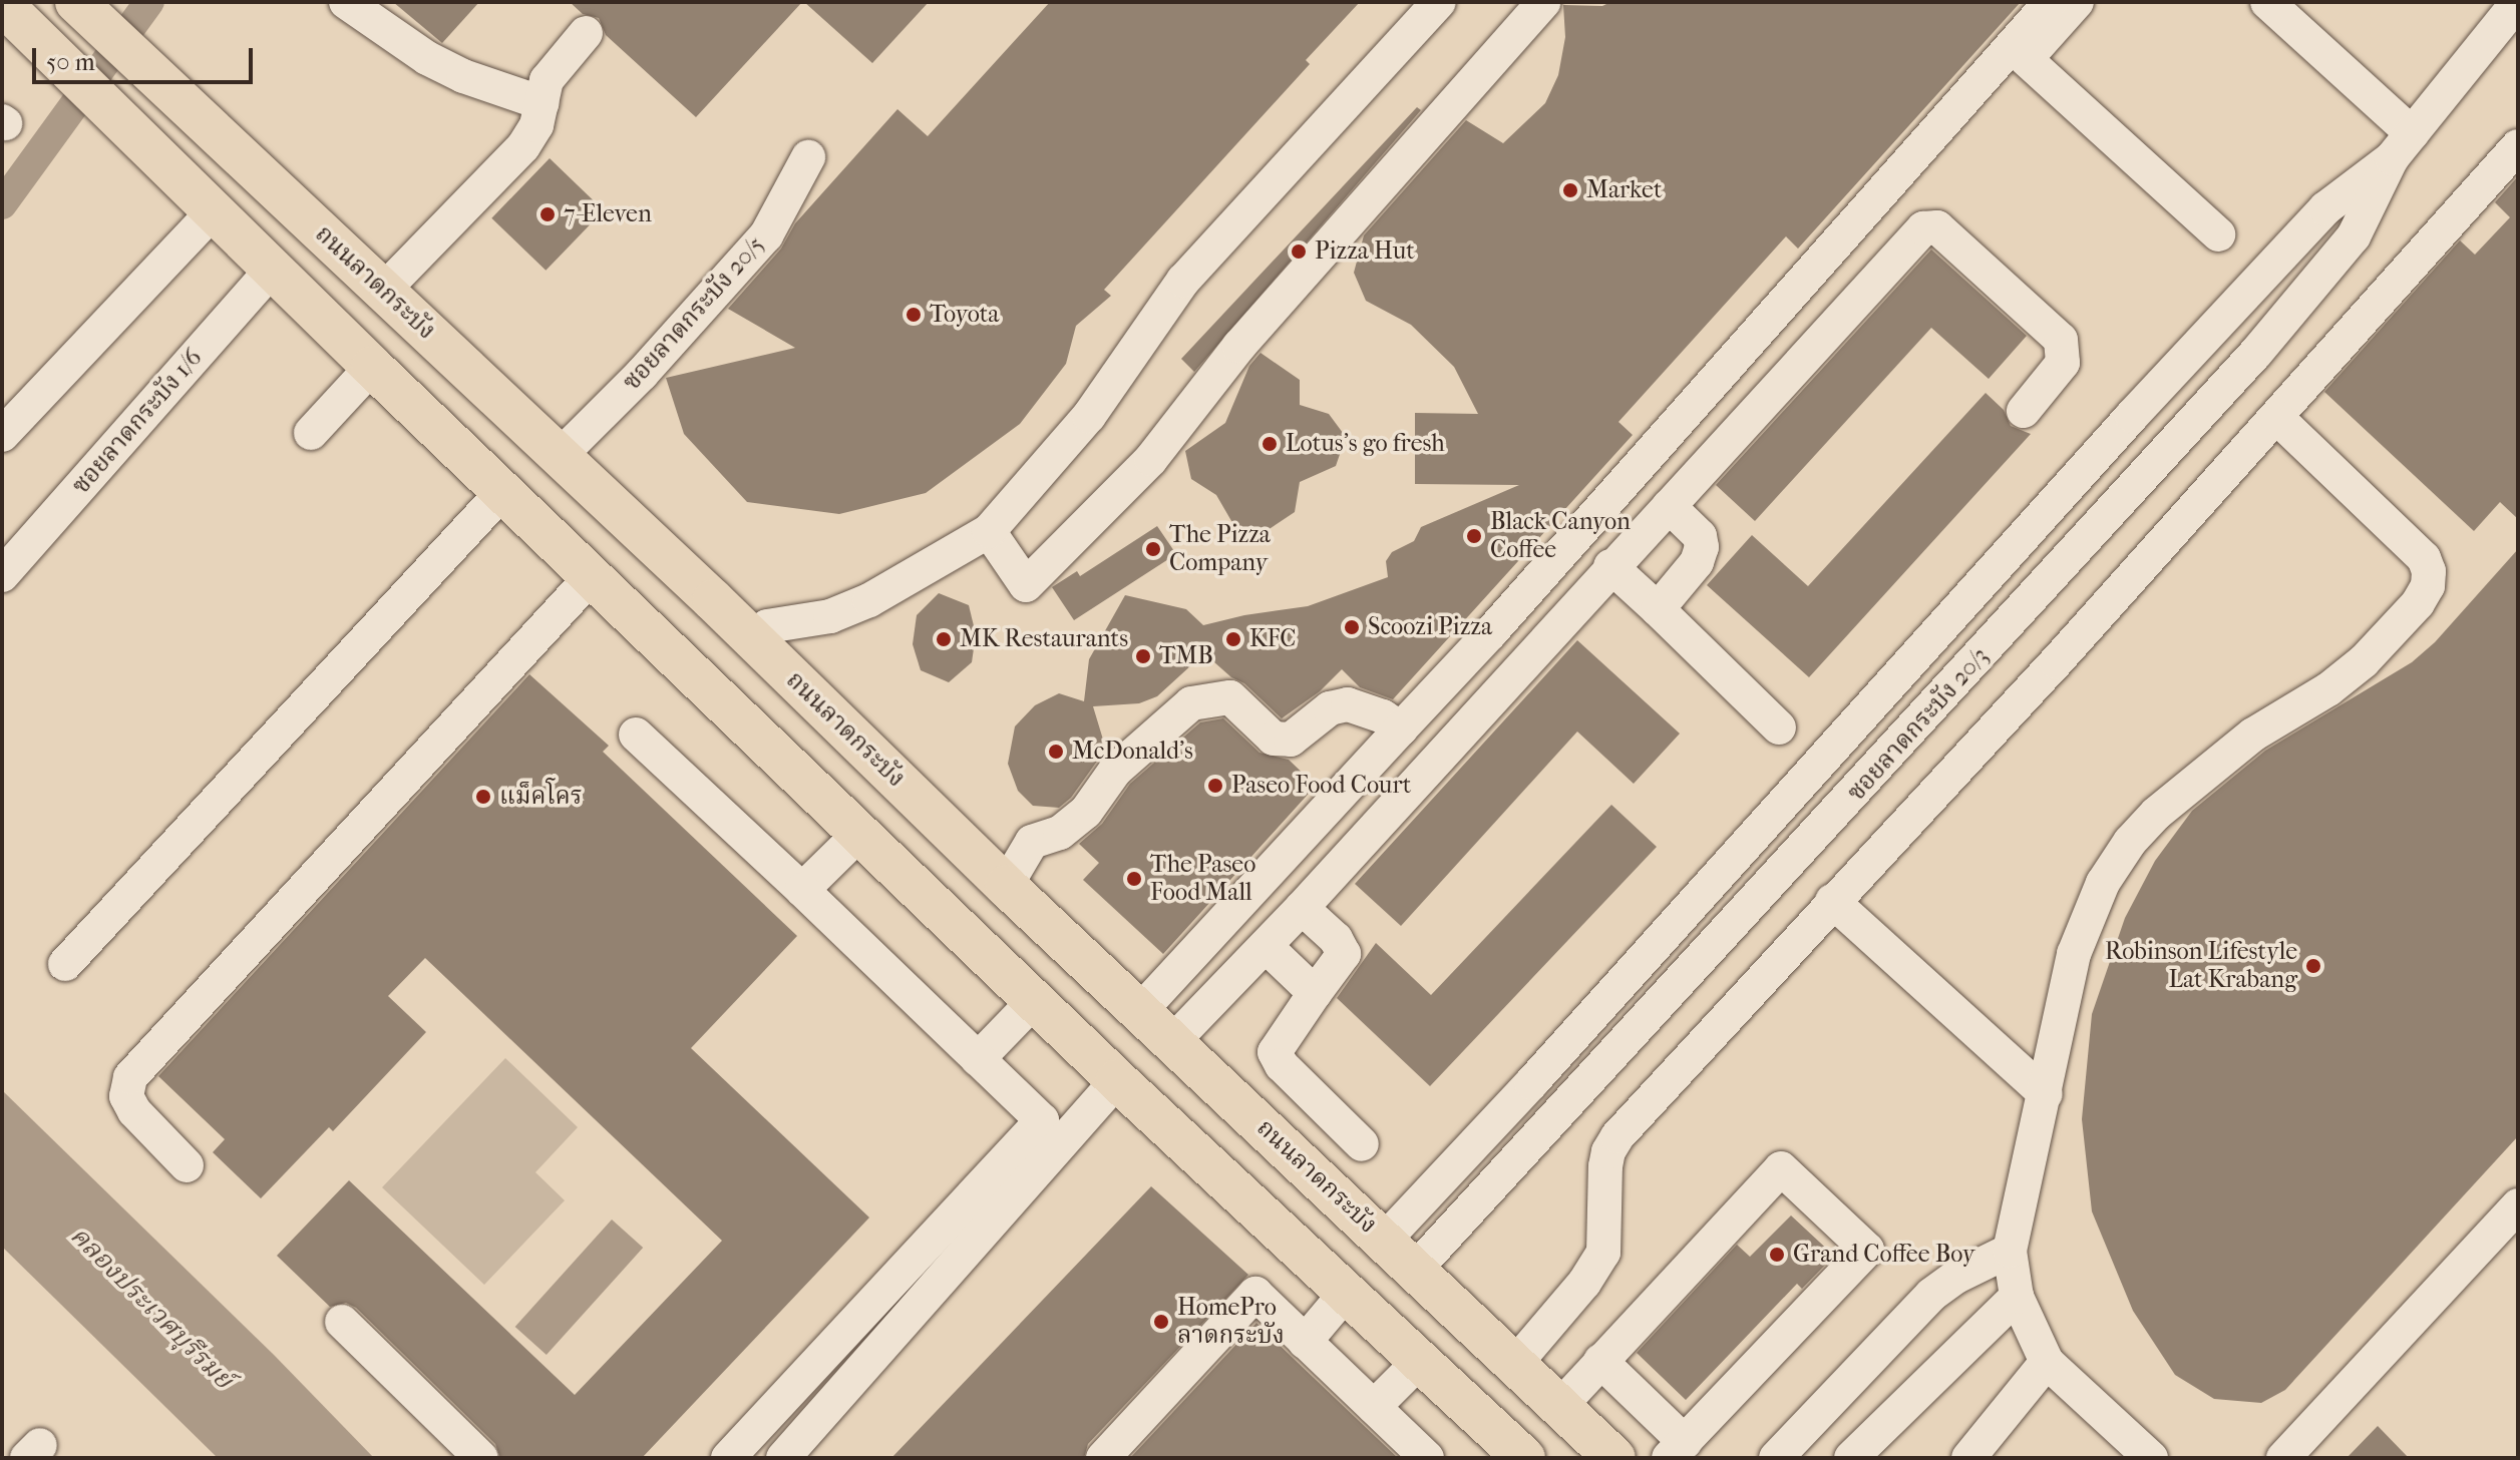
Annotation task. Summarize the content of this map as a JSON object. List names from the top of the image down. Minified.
{"streets":{"main road":["ถนนลาดกระบัง"],"street":["ซอยลาดกระบัง 20/5","ซอยลาดกระบัง 1/6","ซอยลาดกระบัง 20/3"]},"crossings":[["ถนนลาดกระบัง","ซอยลาดกระบัง 20/5"],["ถนนลาดกระบัง","ซอยลาดกระบัง 20/3"]],"water":["คลองประเวศบุรีรมย์"],"places":["Market","7-Eleven","Pizza Hut","Toyota","Lotus's go fresh","Black Canyon Coffee","The Pizza Company","Scoozi Pizza","MK Restaurants","KFC","TMB","McDonald's","Paseo Food Court","แม็คโคร","The Paseo Food Mall","Robinson Lifestyle Lat Krabang","Grand Coffee Boy","HomePro ลาดกระบัง"],"scale_bar":"50 m"}
